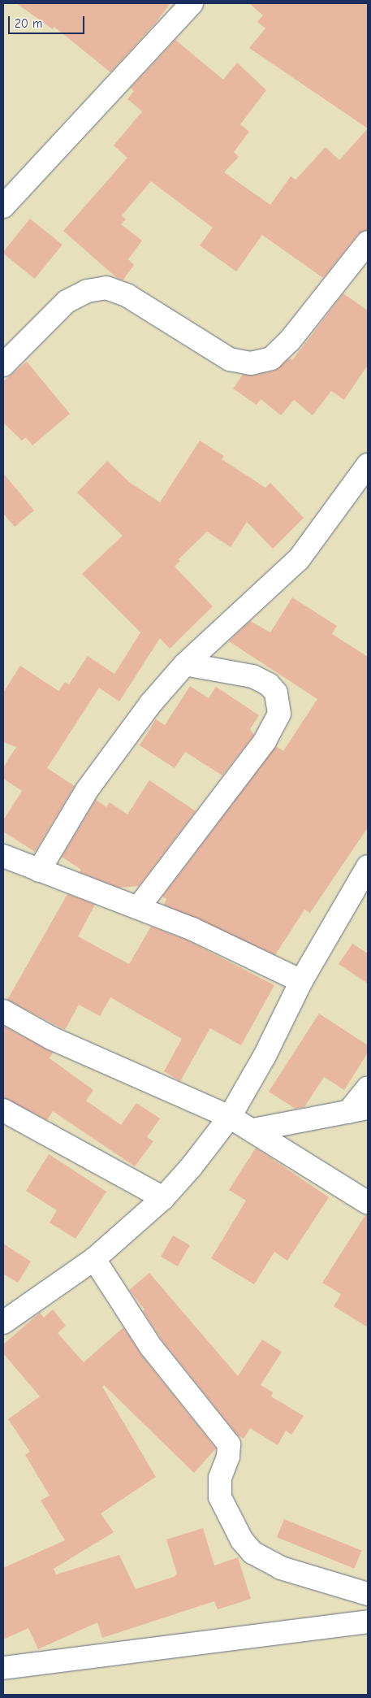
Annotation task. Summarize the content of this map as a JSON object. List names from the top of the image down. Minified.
{"scale_bar":"20 m"}
